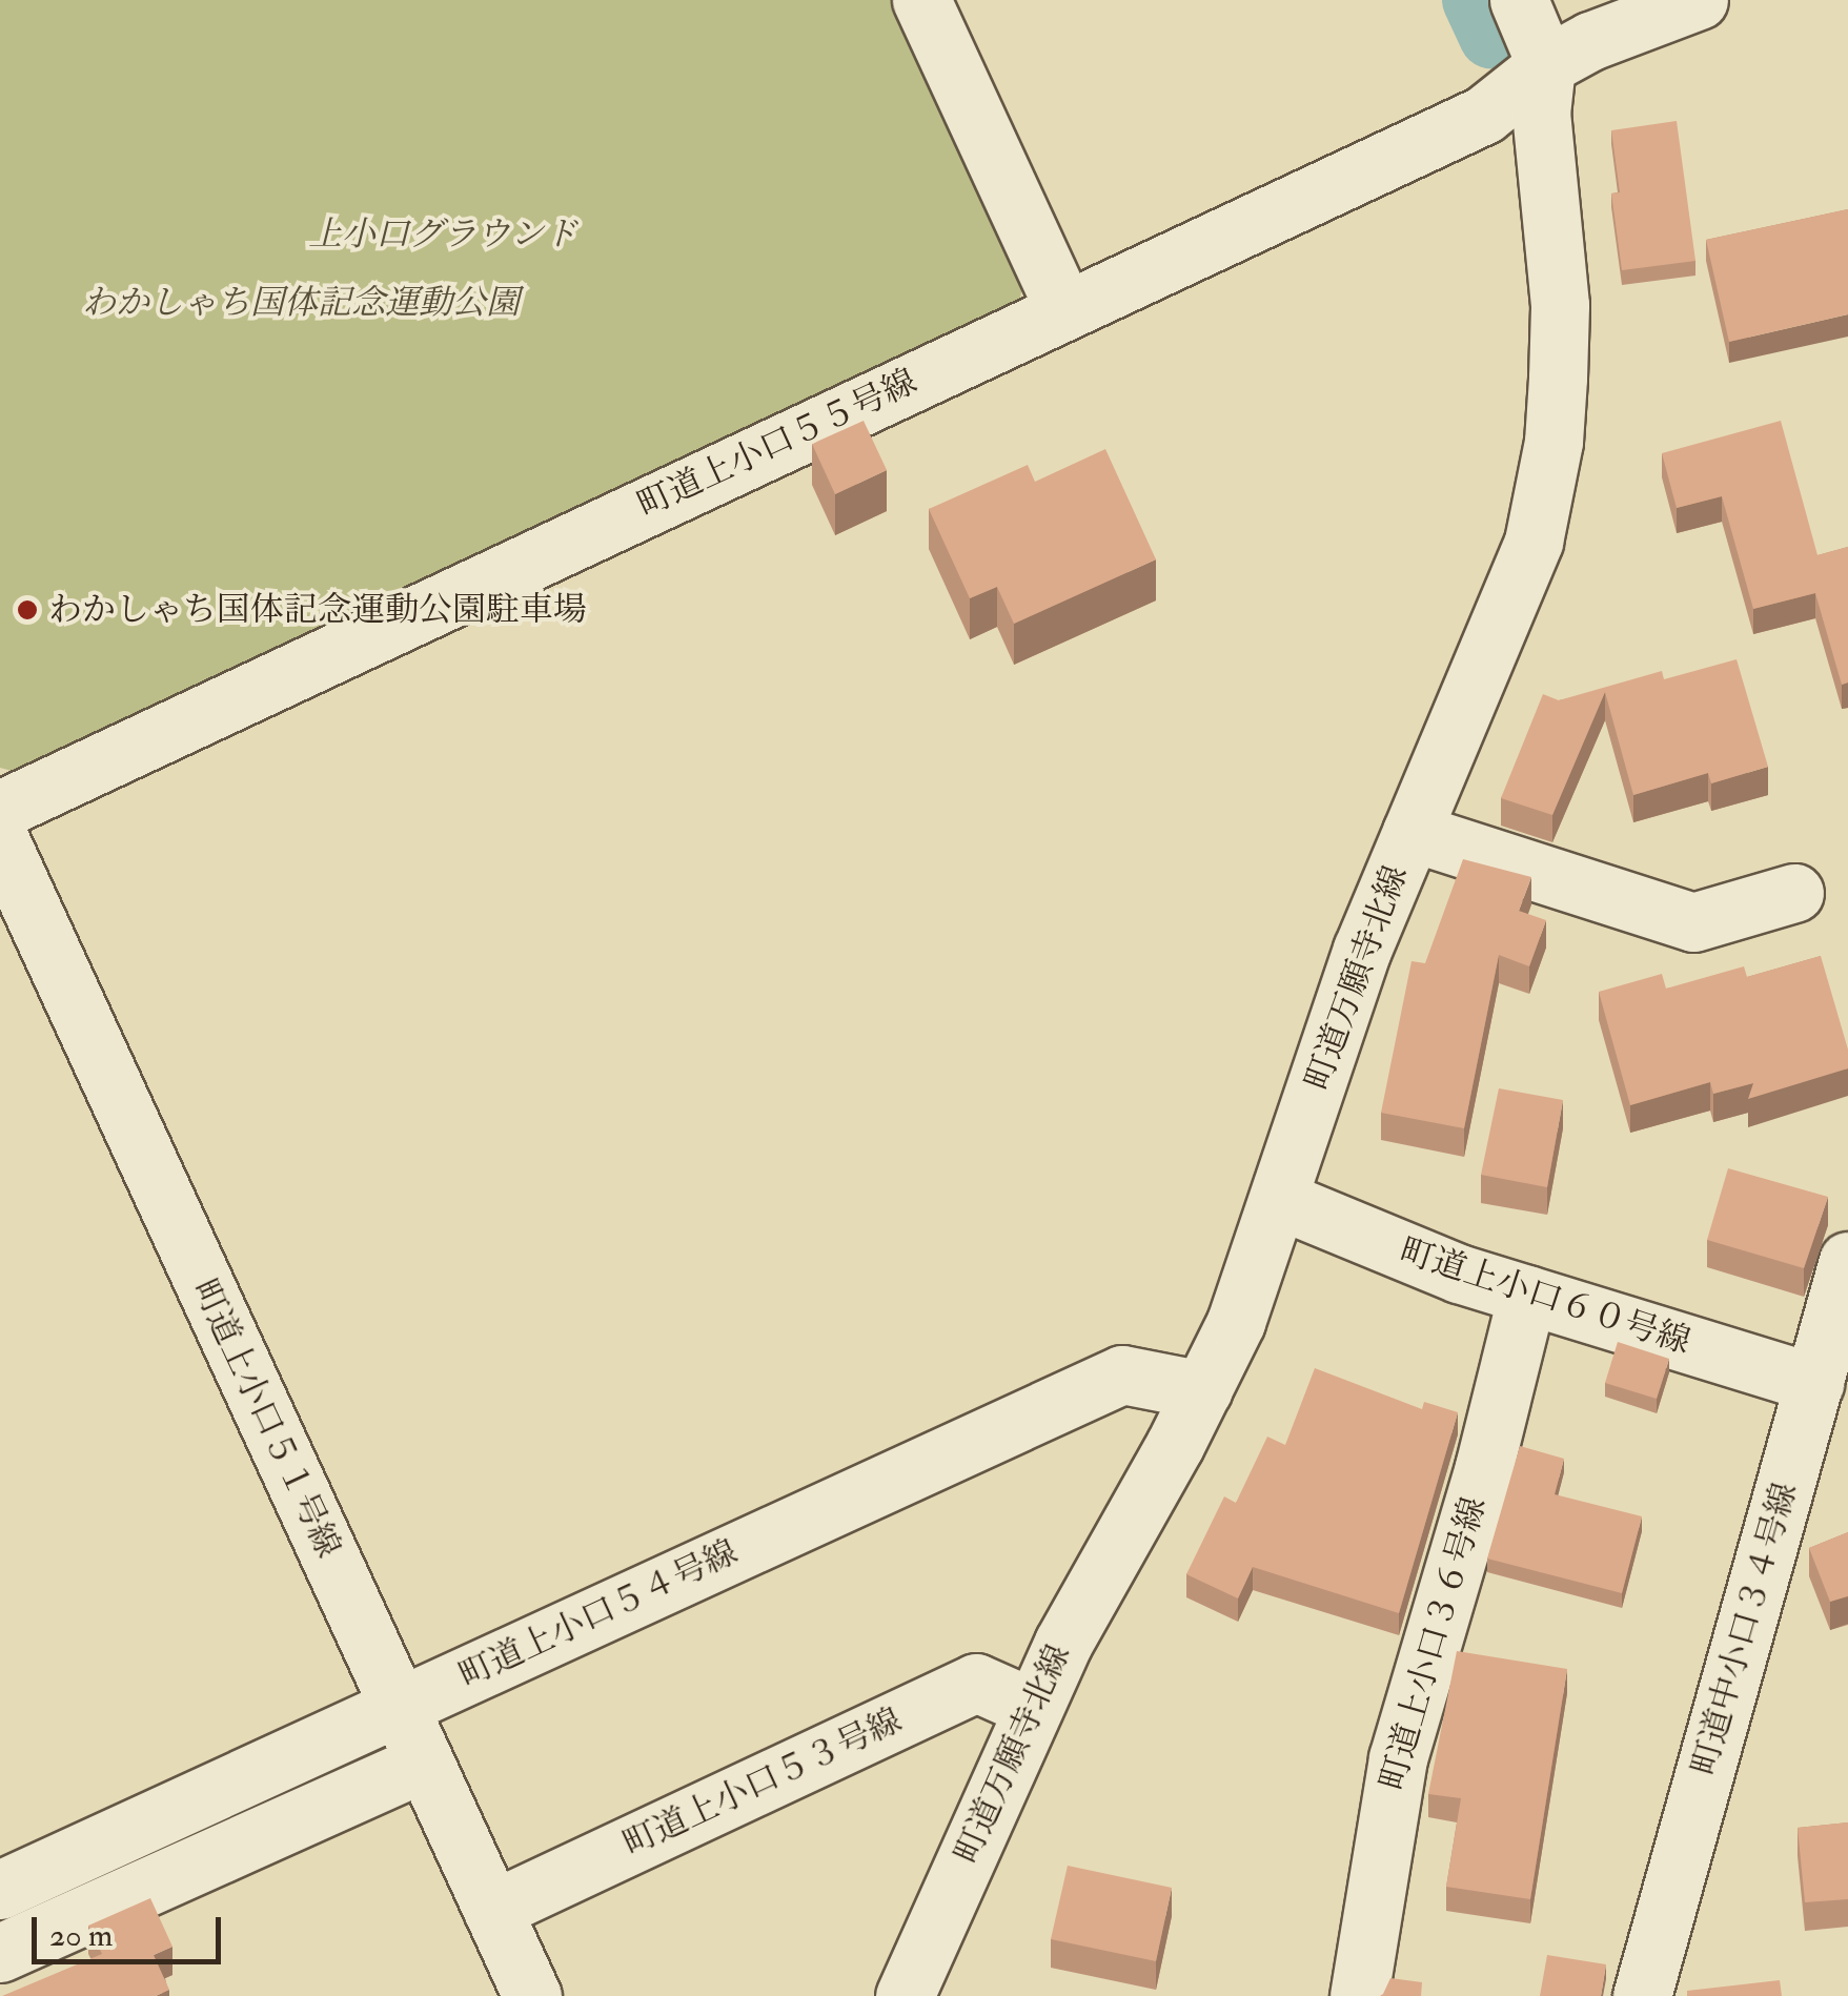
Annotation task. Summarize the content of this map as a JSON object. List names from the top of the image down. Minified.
{"streets":{"street":["町道上小口５５号線","町道万願寺北線","町道上小口６０号線","町道上小口５１号線","町道上小口５４号線","町道中小口３４号線","町道上小口３６号線","町道上小口５３号線"]},"crossings":[["町道上小口５５号線","町道万願寺北線"],["町道万願寺北線","町道上小口６０号線"],["町道万願寺北線","町道上小口５４号線"],["町道万願寺北線","町道上小口５３号線"],["町道上小口６０号線","町道中小口３４号線"],["町道上小口６０号線","町道上小口３６号線"],["町道上小口５１号線","町道上小口５４号線"],["町道上小口５１号線","町道上小口５３号線"]],"parks":["上小口グラウンド","わかしゃち国体記念運動公園"],"places":["わかしゃち国体記念運動公園駐車場"],"scale_bar":"20 m"}
